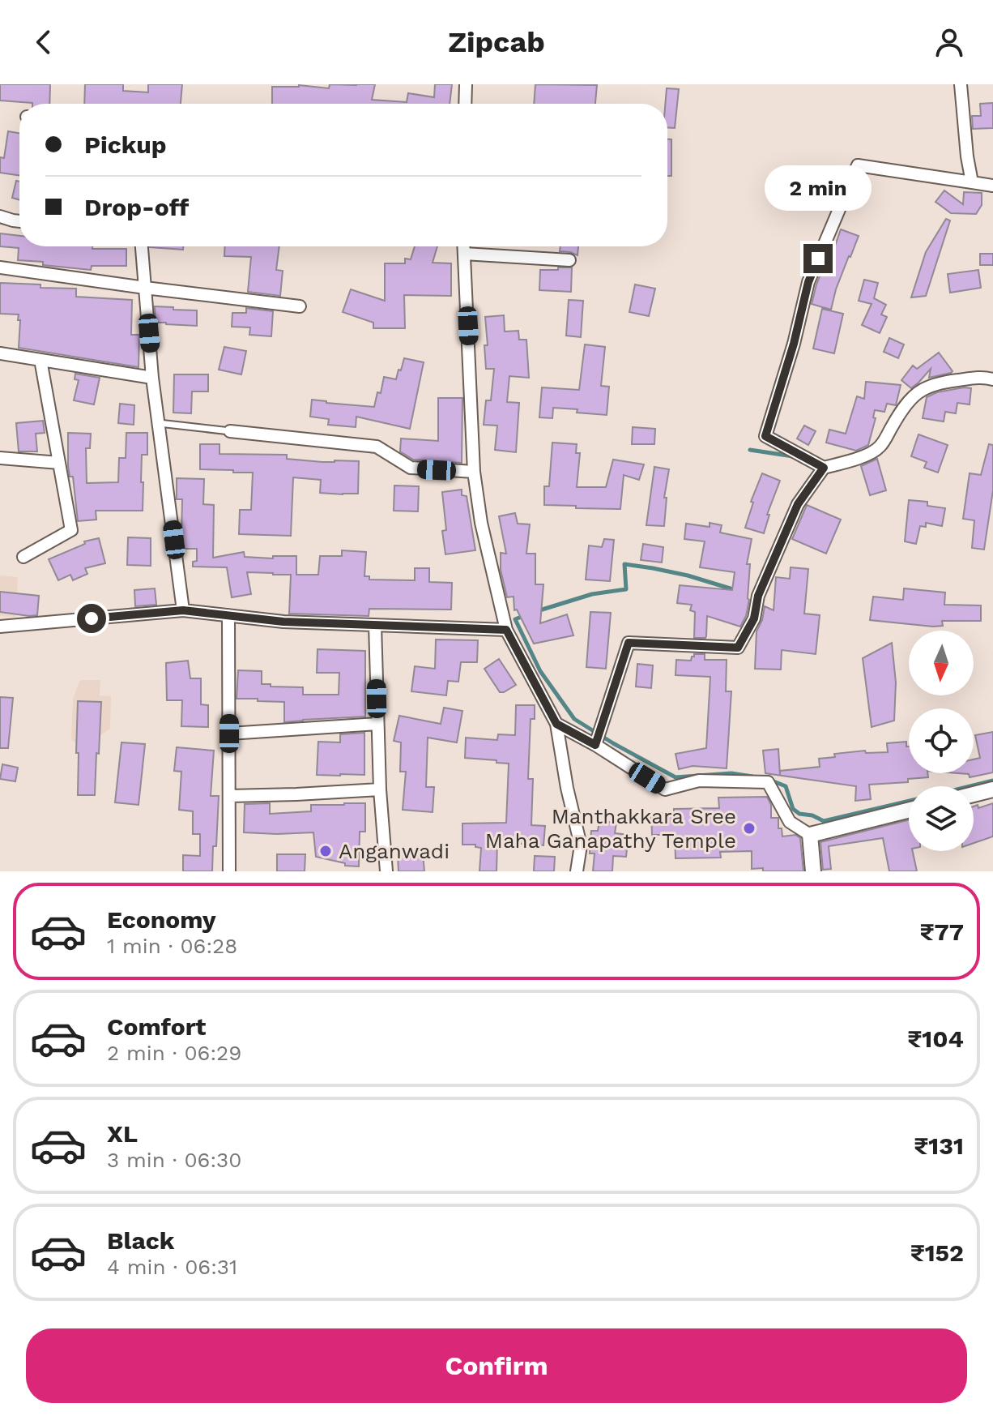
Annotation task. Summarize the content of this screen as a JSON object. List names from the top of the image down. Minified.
{"places":["Manthakkara Sree Maha Ganapathy Temple","Anganwadi"],"north":"bottom","page":{"header":"Zipcab","banner":["Pickup","Drop-off"],"bubble":"2 min","list":[{"name":"Economy","note":"1 min · 06:28","value":"₹77"},{"name":"Comfort","note":"2 min · 06:29","value":"₹104"},{"name":"XL","note":"3 min · 06:30","value":"₹131"},{"name":"Black","note":"4 min · 06:31","value":"₹152"}],"buttons":"Confirm"}}
